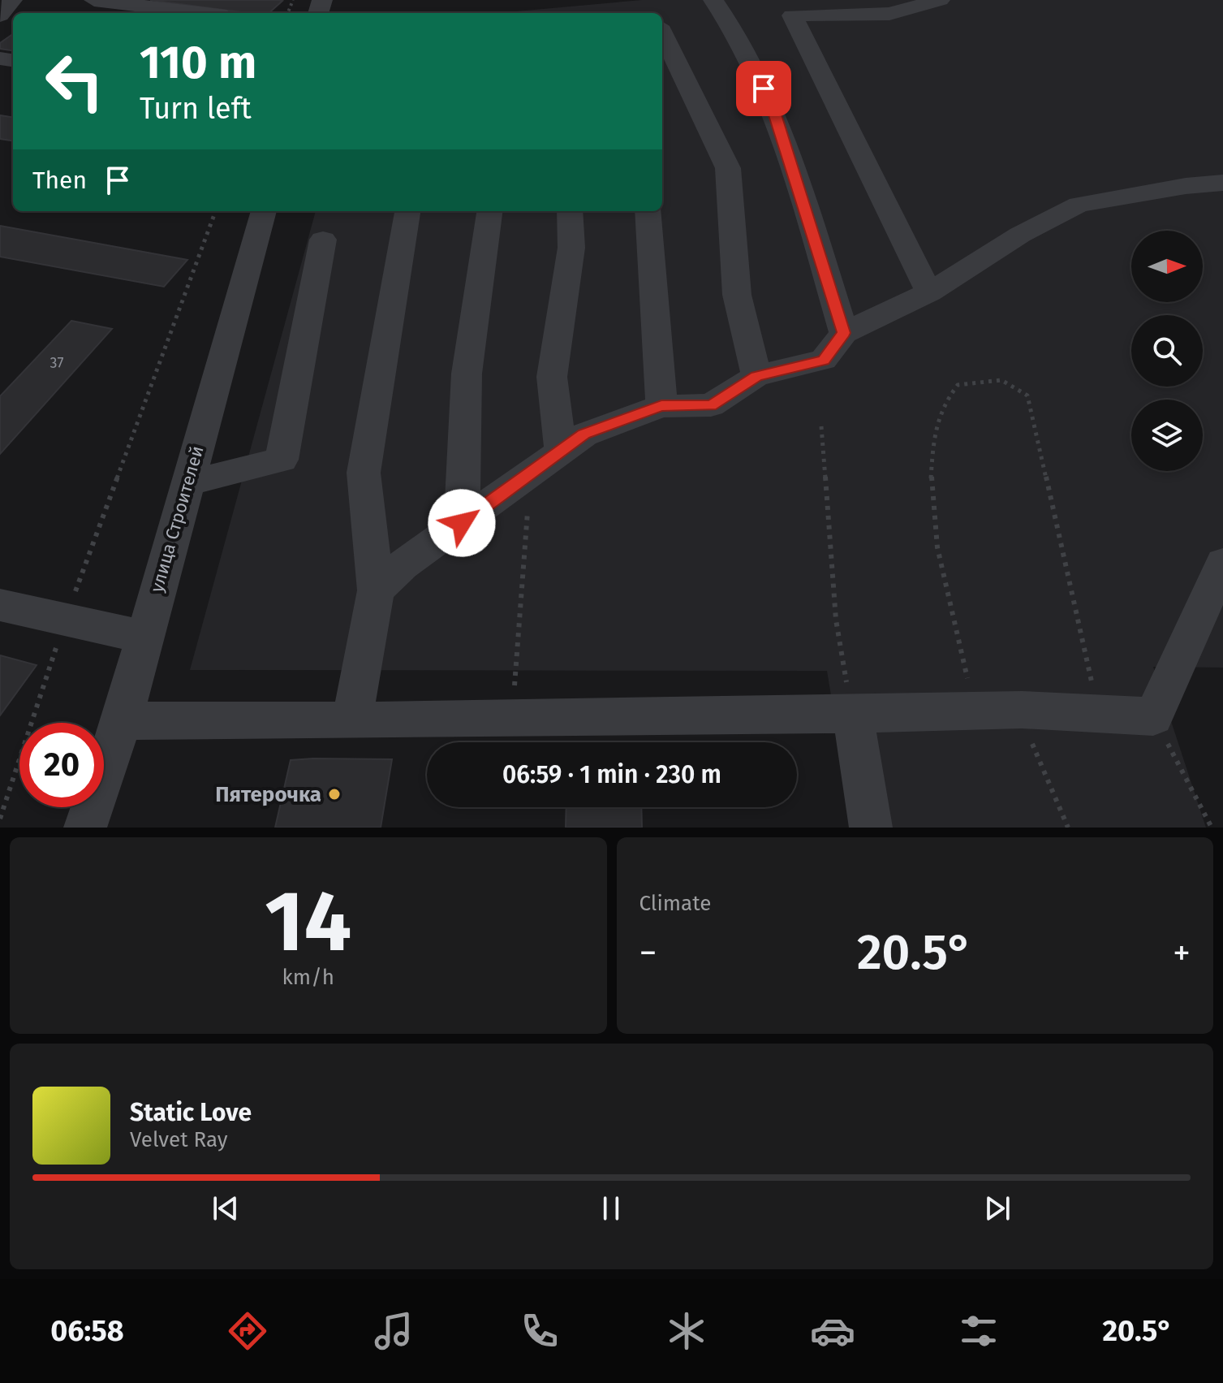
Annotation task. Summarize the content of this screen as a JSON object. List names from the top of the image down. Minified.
{"streets":{"street":["улица Строителей"]},"places":["Пятерочка"],"house_numbers":["37"],"north":"right","page":{"turn":["110 m","Turn left"],"then":"Then","limit":"20","trip":"06:59 · 1 min · 230 m","tile":[["14","km/h"],"Climate"],"heat":["−","20.5°","+"],"song":["Static Love","Velvet Ray"],"tabs":["06:58","20.5°"]}}
